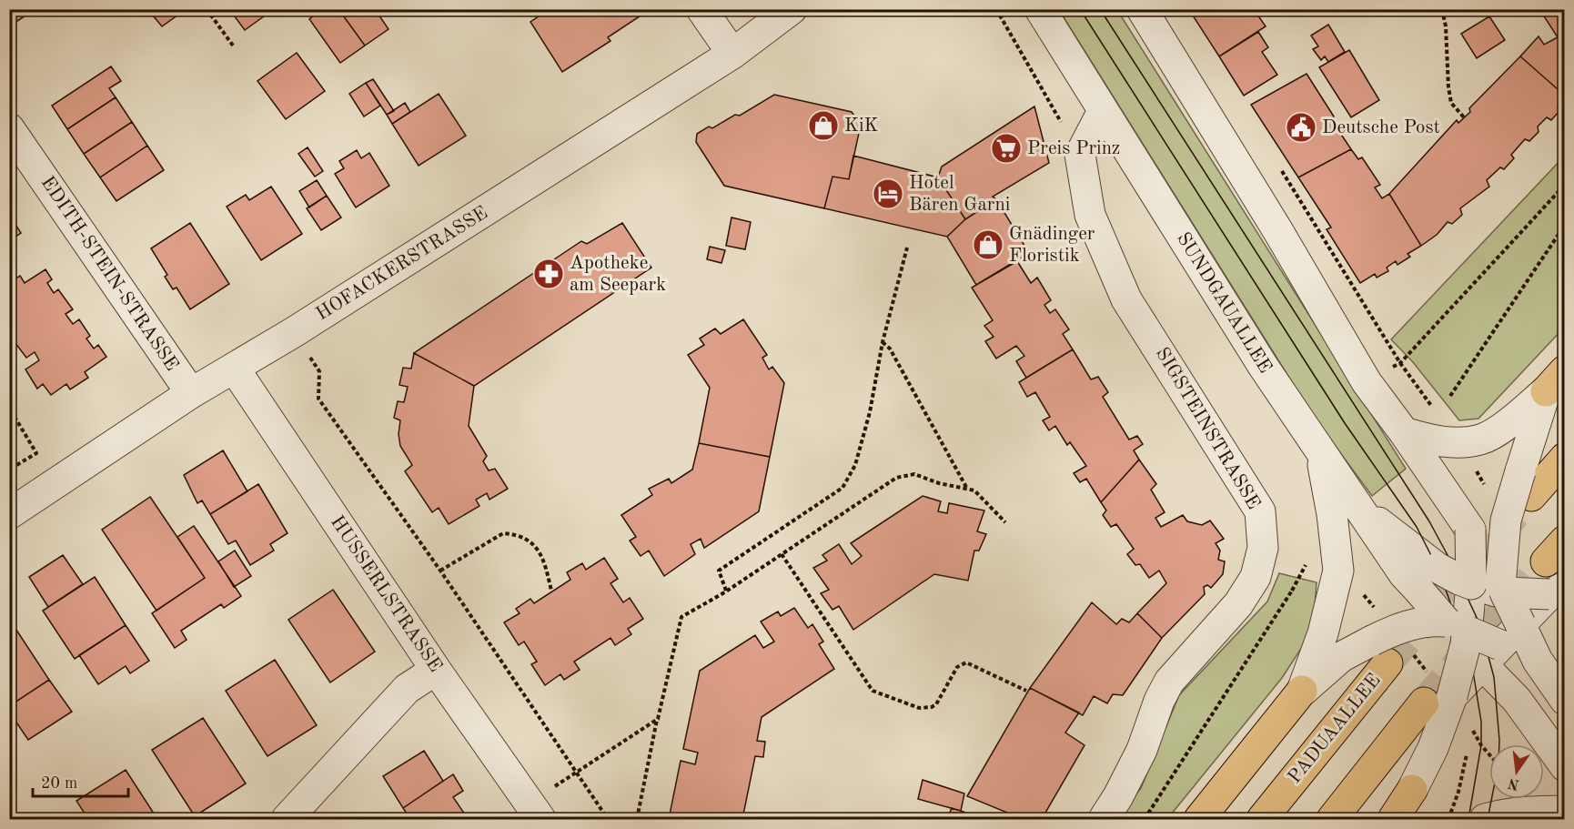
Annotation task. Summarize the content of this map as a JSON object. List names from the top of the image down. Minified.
{"streets":{"highway":["PADUAALLEE"],"street":["HOFACKERSTRASSE","EDITH-STEIN-STRASSE","SUNDGAUALLEE","SIGSTEINSTRASSE","HUSSERLSTRASSE"]},"crossings":[["HOFACKERSTRASSE","EDITH-STEIN-STRASSE"],["HOFACKERSTRASSE","HUSSERLSTRASSE"]],"places":{"shop":["KiK","Gnädinger Floristik"],"public building":["Deutsche Post"],"supermarket":["Preis Prinz"],"hotel":["Hotel Bären Garni"],"pharmacy":["Apotheke am Seepark"]},"scale_bar":"20 m","north":"bottom"}
